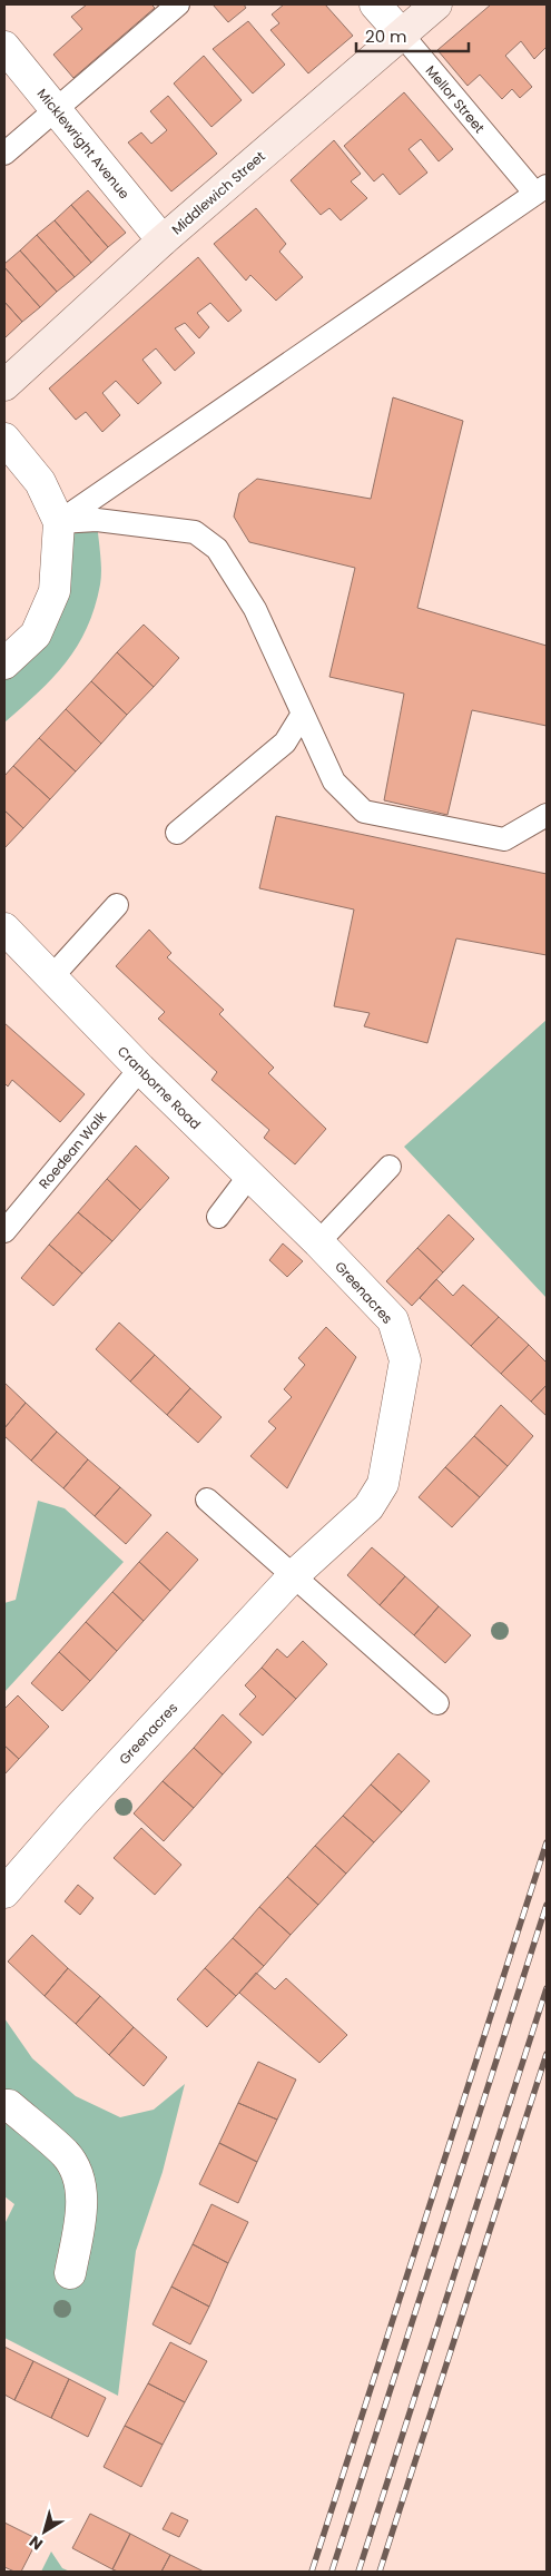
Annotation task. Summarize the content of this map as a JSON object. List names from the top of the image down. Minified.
{"streets":{"main road":["Middlewich Street"],"street":["Mellor Street","Micklewright Avenue","Cranborne Road","Greenacres"],"lane":["Roedean Walk"]},"crossings":[["Mellor Street","Middlewich Street"],["Micklewright Avenue","Middlewich Street"],["Cranborne Road","Roedean Walk"],["Cranborne Road","Greenacres"]],"scale_bar":"20 m","north":"bottom left"}
